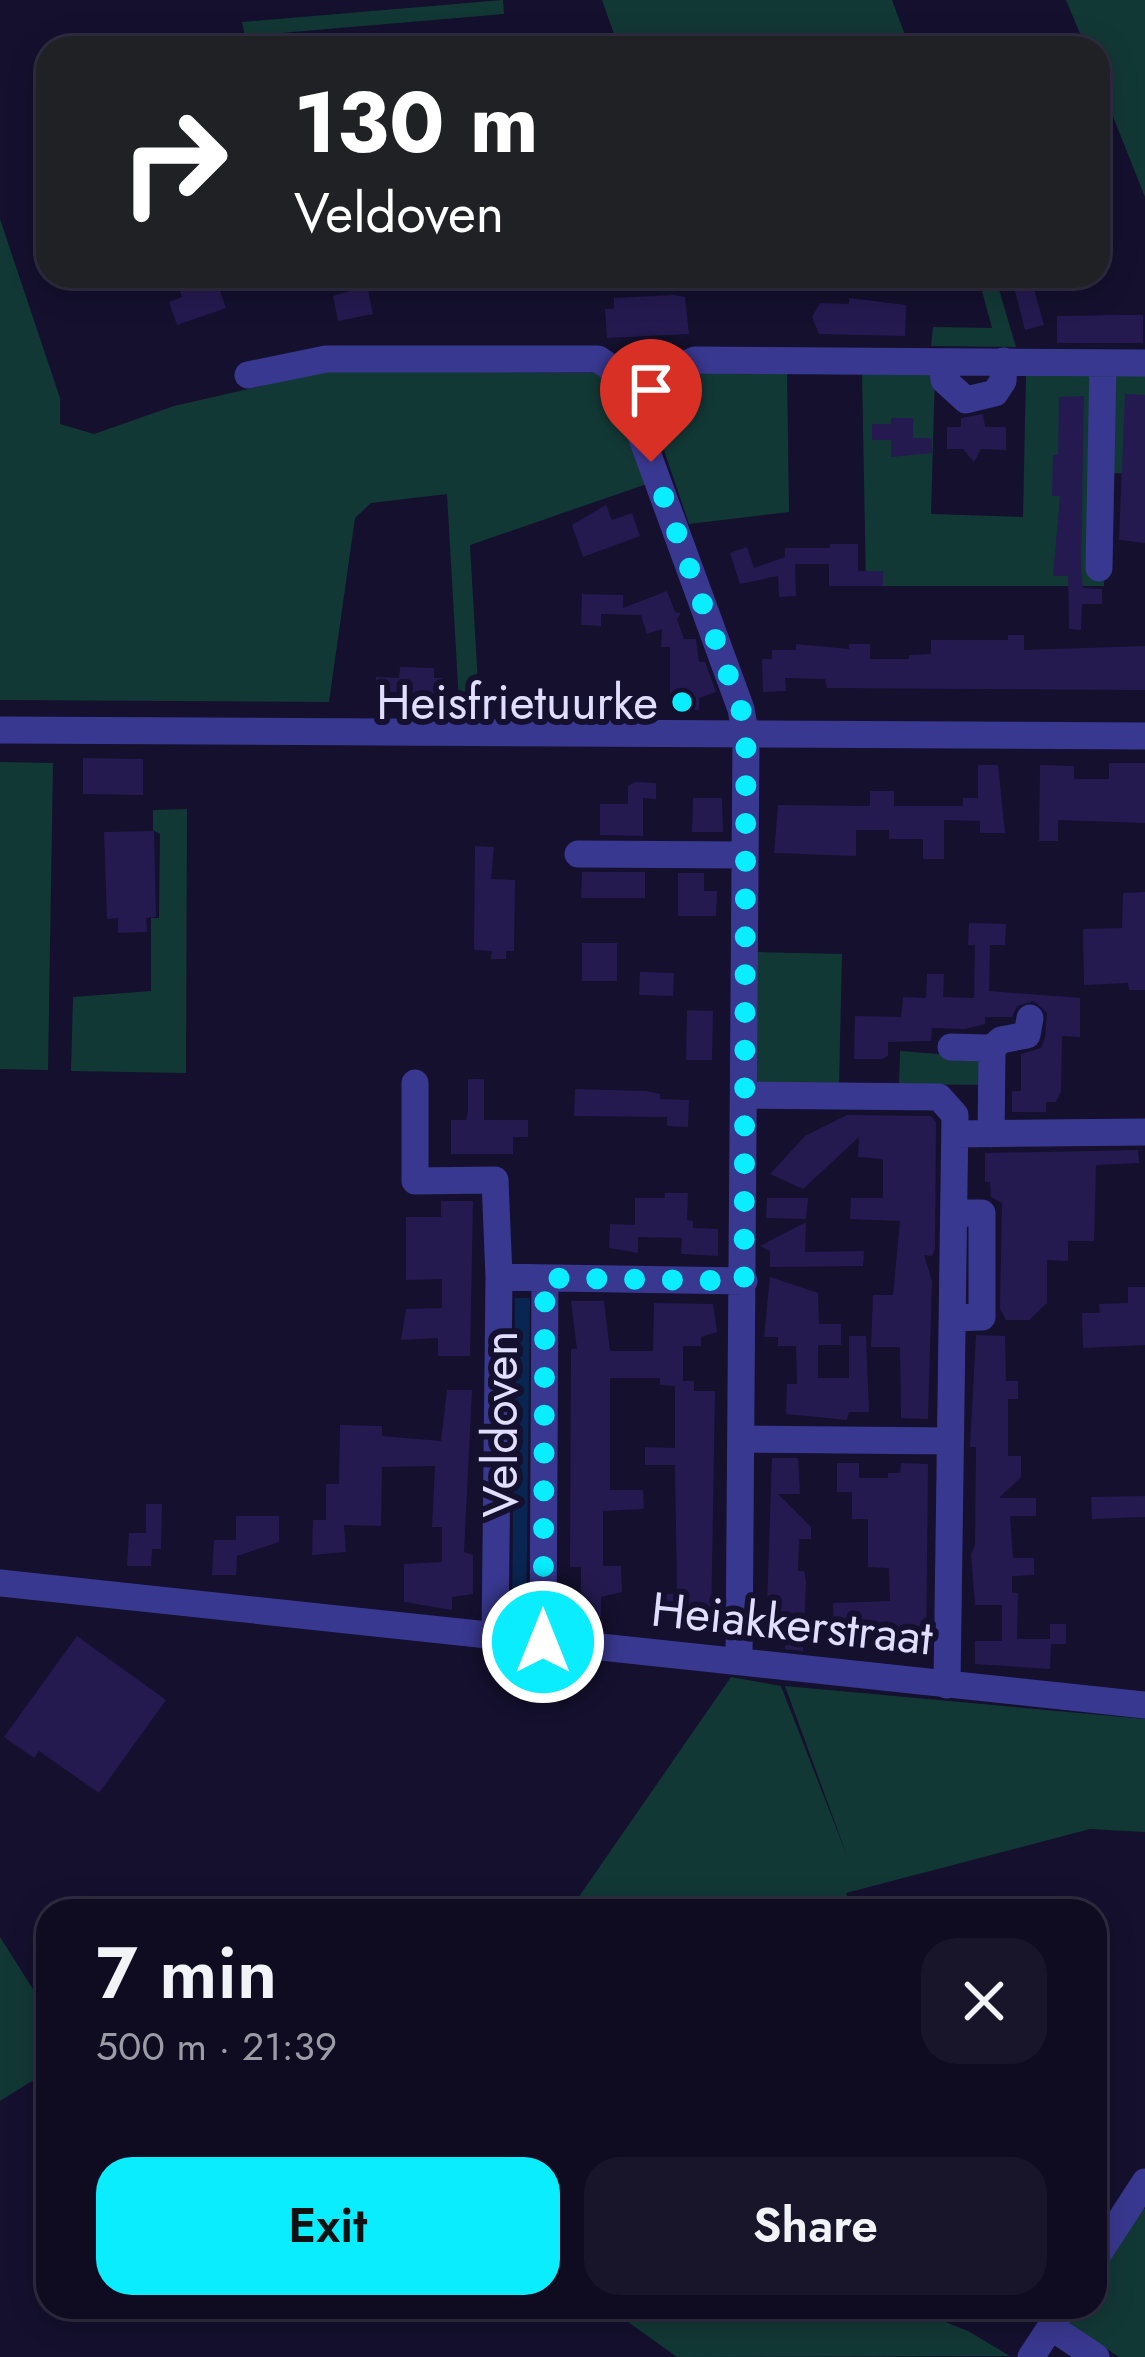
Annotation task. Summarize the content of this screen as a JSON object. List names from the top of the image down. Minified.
{"streets":{"street":["Veldoven","Heiakkerstraat"]},"crossings":[["Veldoven","Heiakkerstraat"]],"places":["Heisfrietuurke"],"page":{"turn":["130 m","Veldoven"],"heading":["7 min","500 m · 21:39"],"buttons":["Exit","Share"]}}
